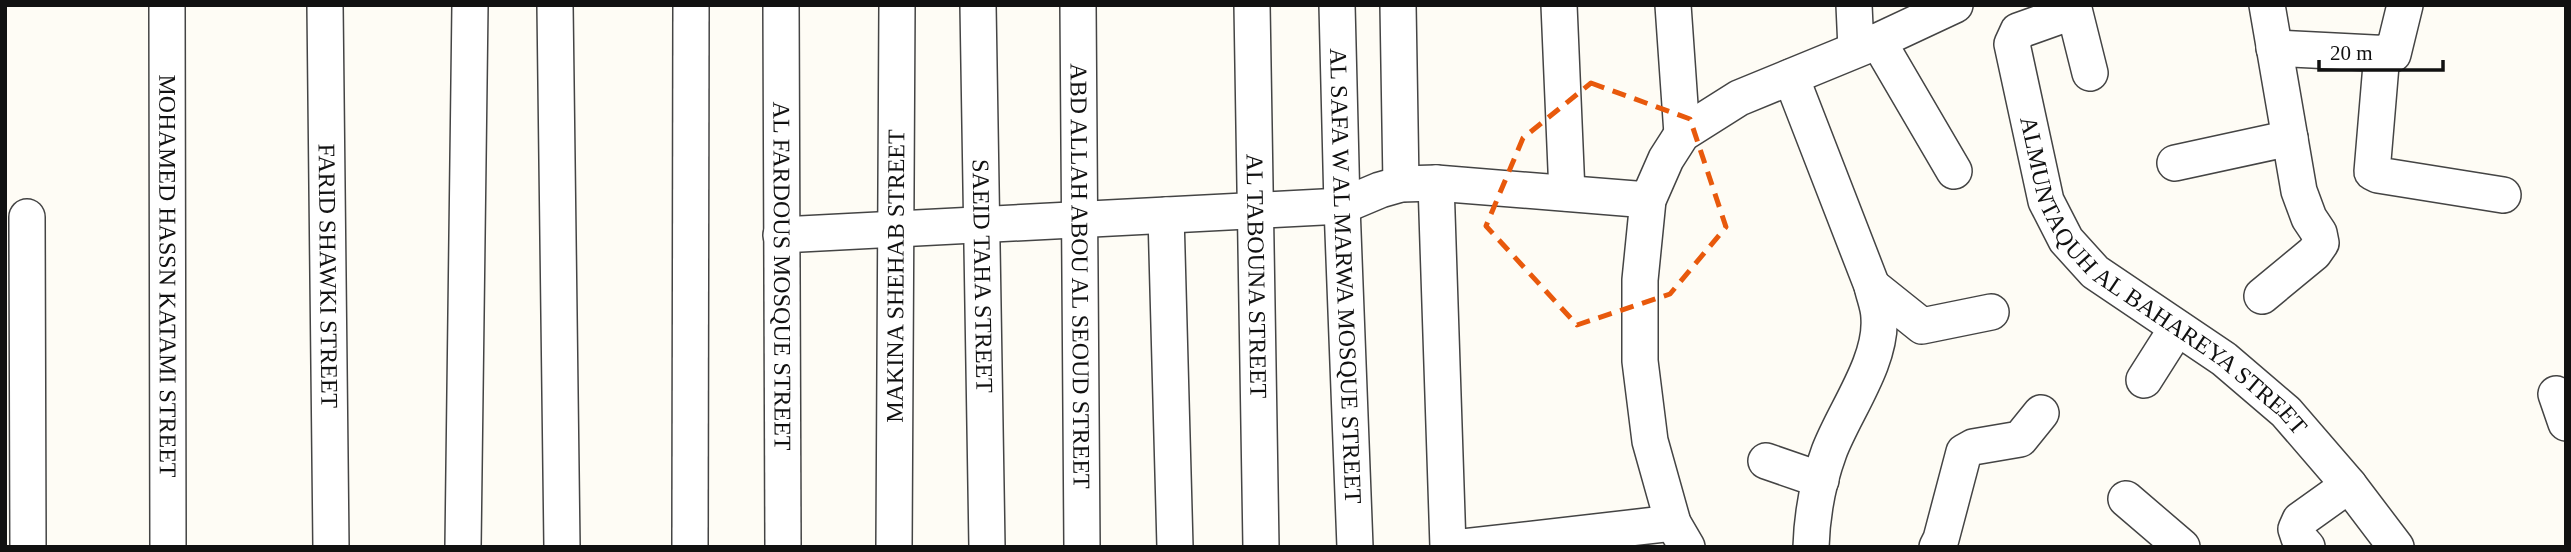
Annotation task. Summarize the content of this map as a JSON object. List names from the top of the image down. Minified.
{"streets":{"street":["ALMUNTAQUH AL BAHAREYA STREET","MOHAMED HASSN KATAMI STREET","FARID SHAWKI STREET","AL FARDOUS MOSQUE STREET","MAKINA SHEHAB STREET","SAEID TAHA STREET","ABD ALLAH ABOU AL SEOUD STREET","AL TABOUNA STREET","AL SAFA W AL MARWA MOSQUE STREET"]},"scale_bar":"20 m"}
